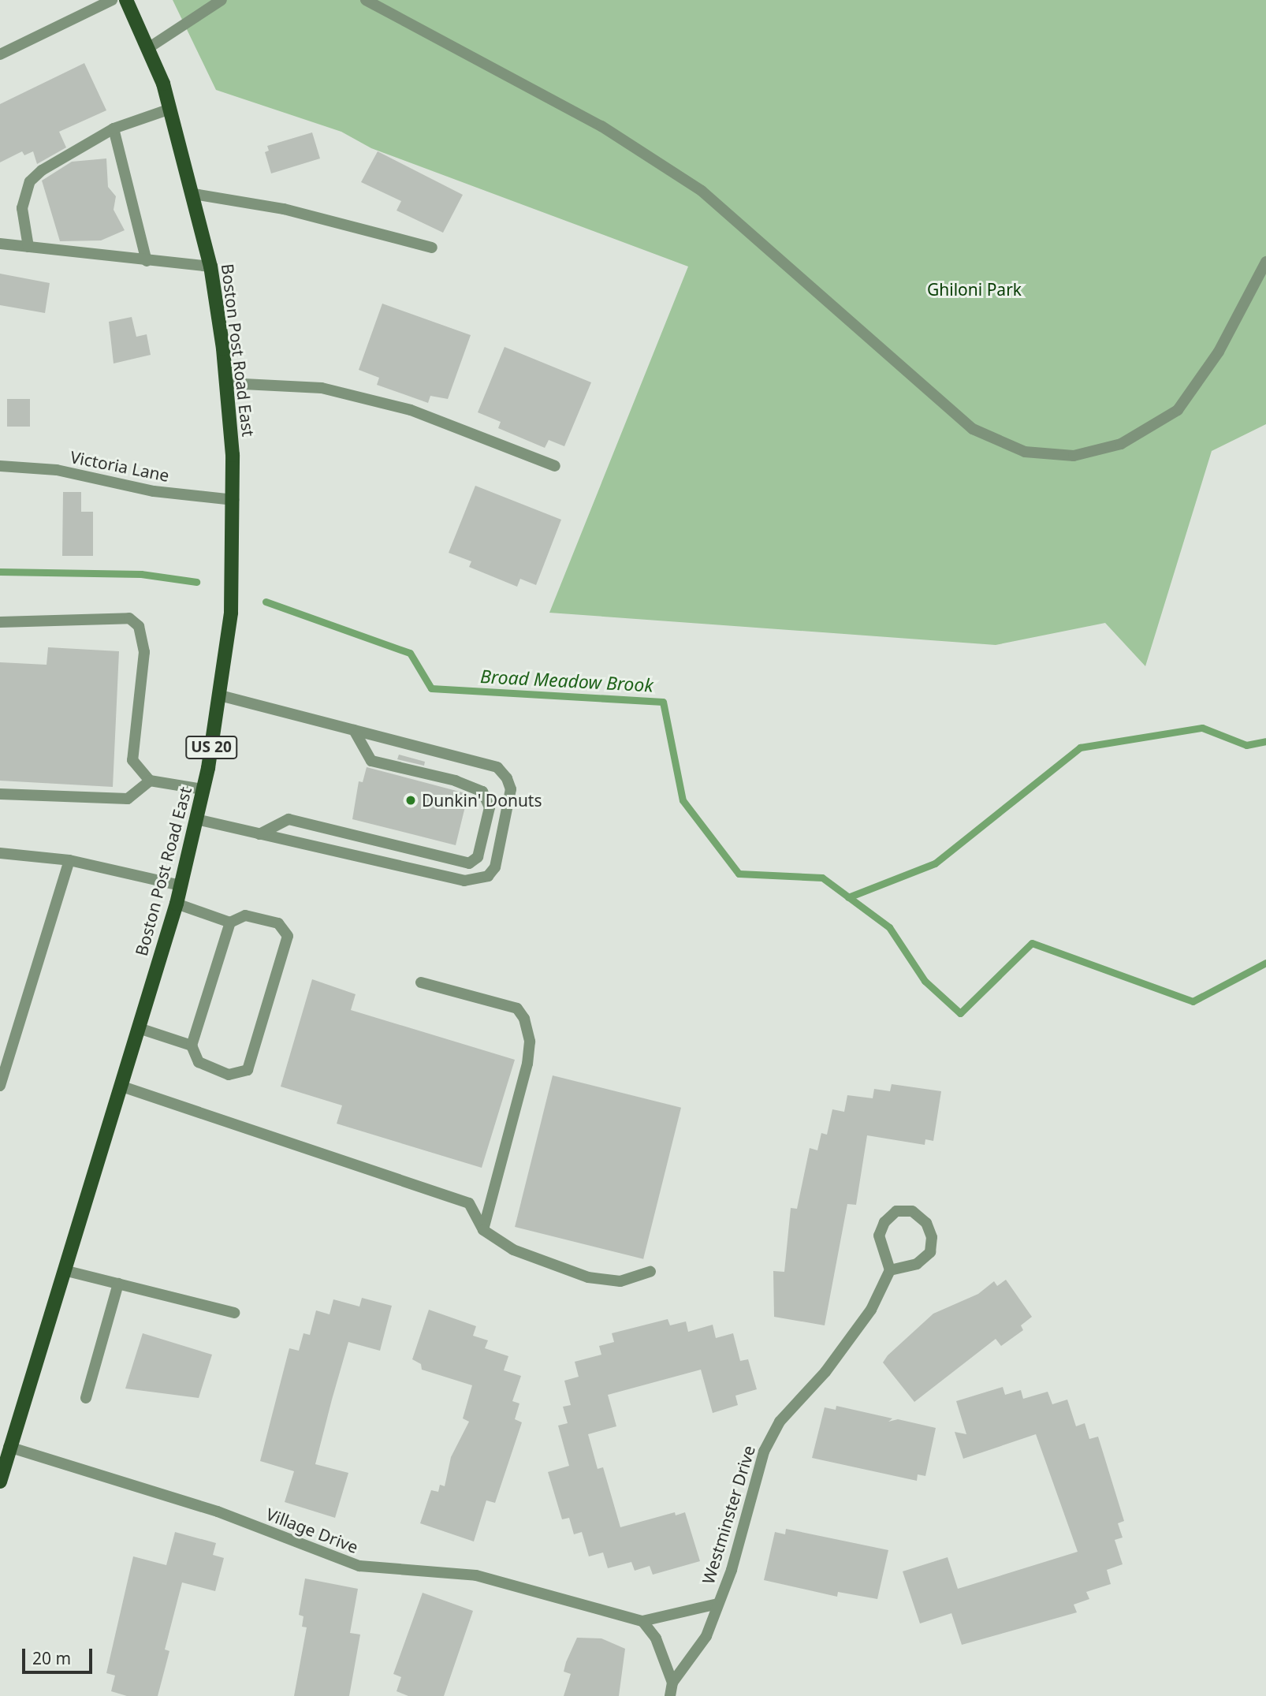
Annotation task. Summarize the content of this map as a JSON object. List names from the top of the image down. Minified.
{"streets":{"main road":["Boston Post Road East","US 20"],"street":["Victoria Lane","Westminster Drive","Village Drive"]},"crossings":[["Boston Post Road East","Victoria Lane"],["Boston Post Road East","Village Drive"],["Westminster Drive","Village Drive"]],"water":["Broad Meadow Brook"],"parks":["Ghiloni Park"],"places":["Dunkin' Donuts"],"scale_bar":"20 m"}
